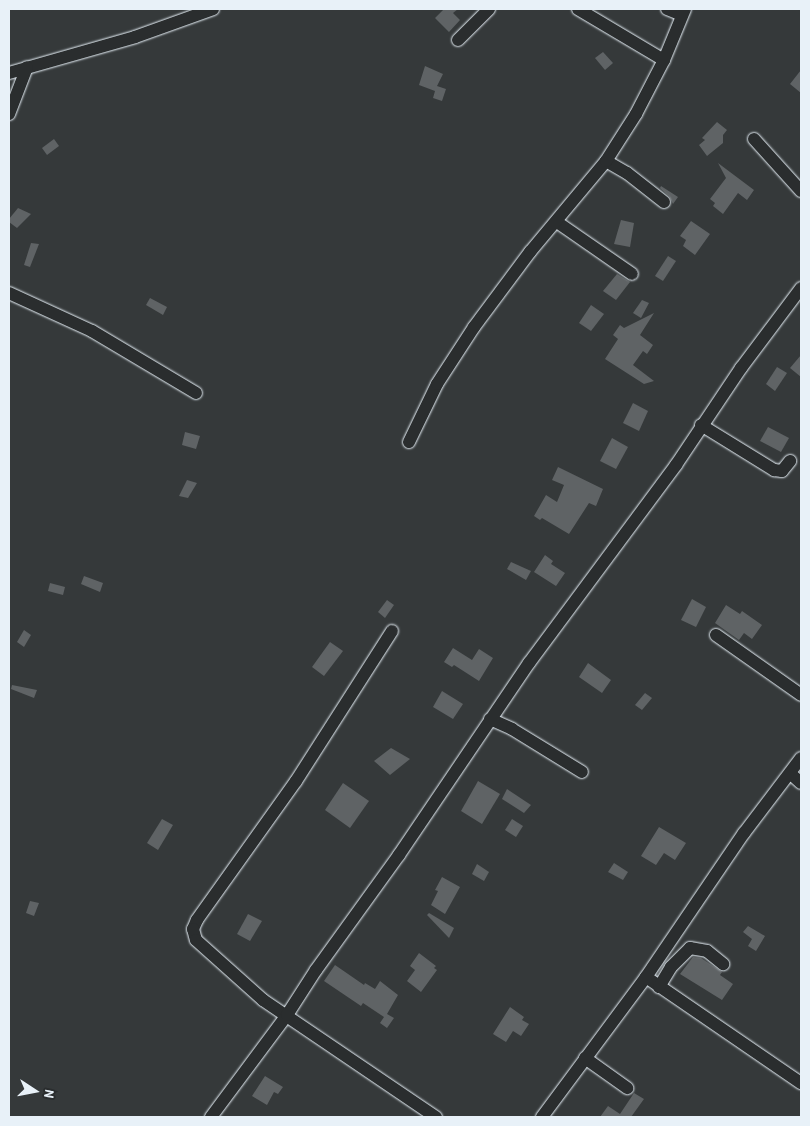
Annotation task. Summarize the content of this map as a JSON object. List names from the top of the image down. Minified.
{"north":"right"}
